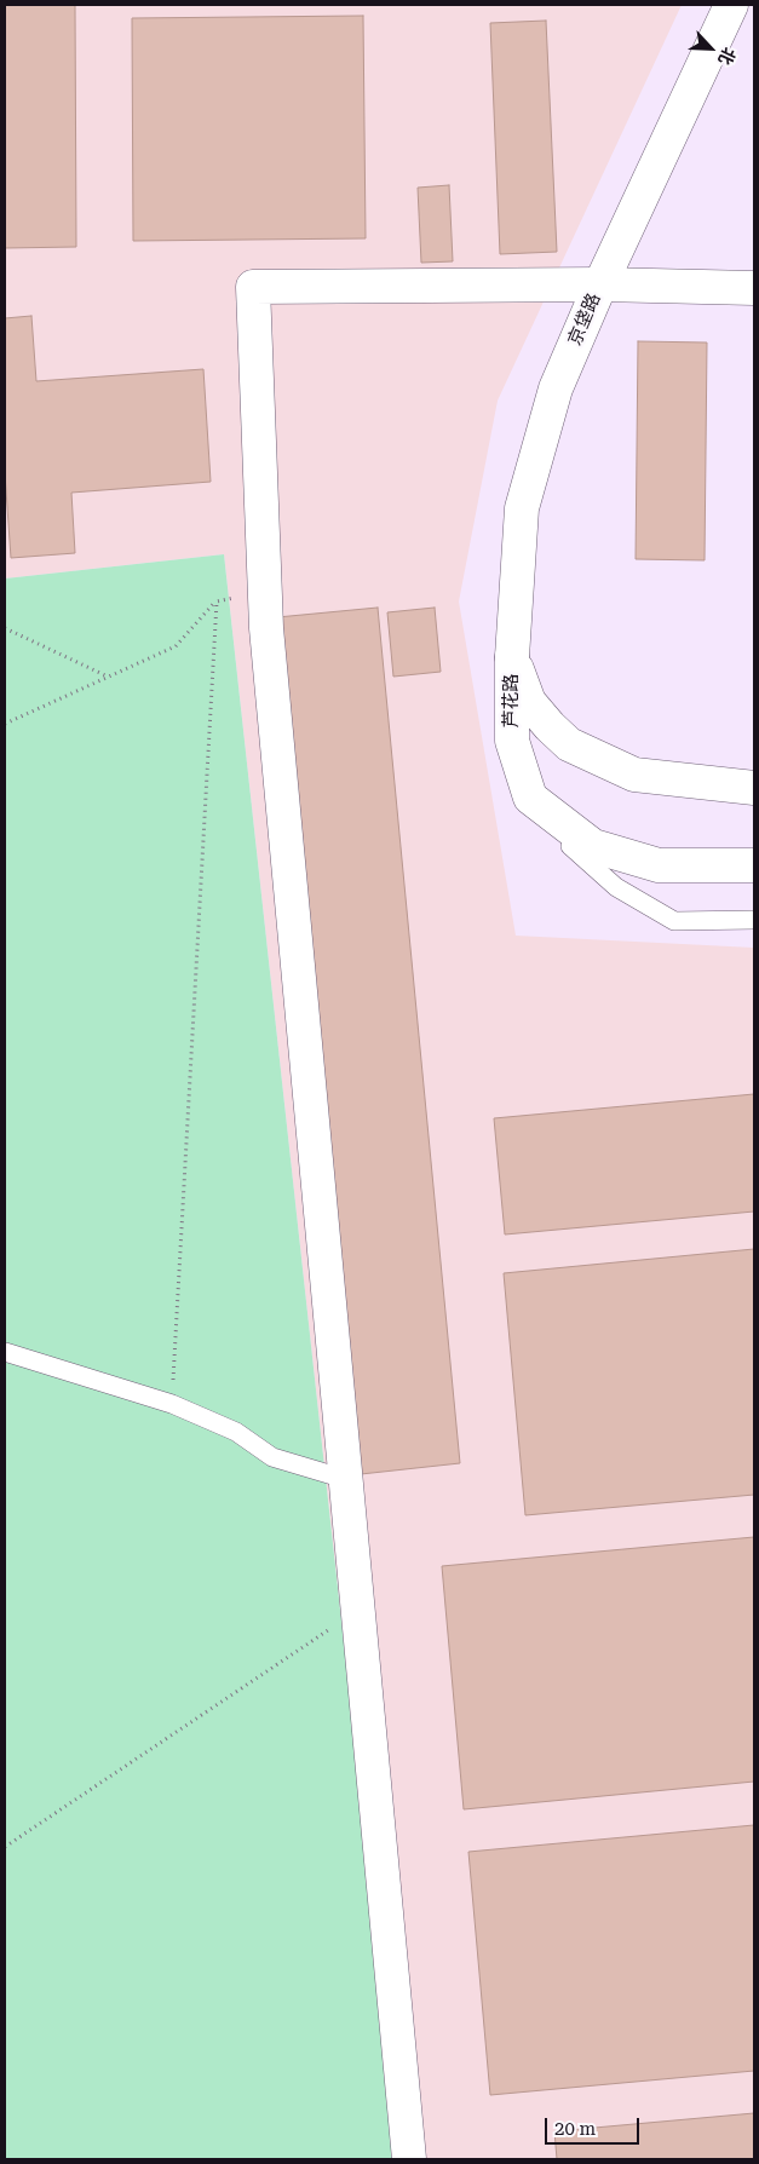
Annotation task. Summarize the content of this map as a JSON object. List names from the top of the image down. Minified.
{"streets":{"street":["京垡路","芦花路"]},"crossings":[["京垡路","芦花路"]],"scale_bar":"20 m","north":"bottom right"}
